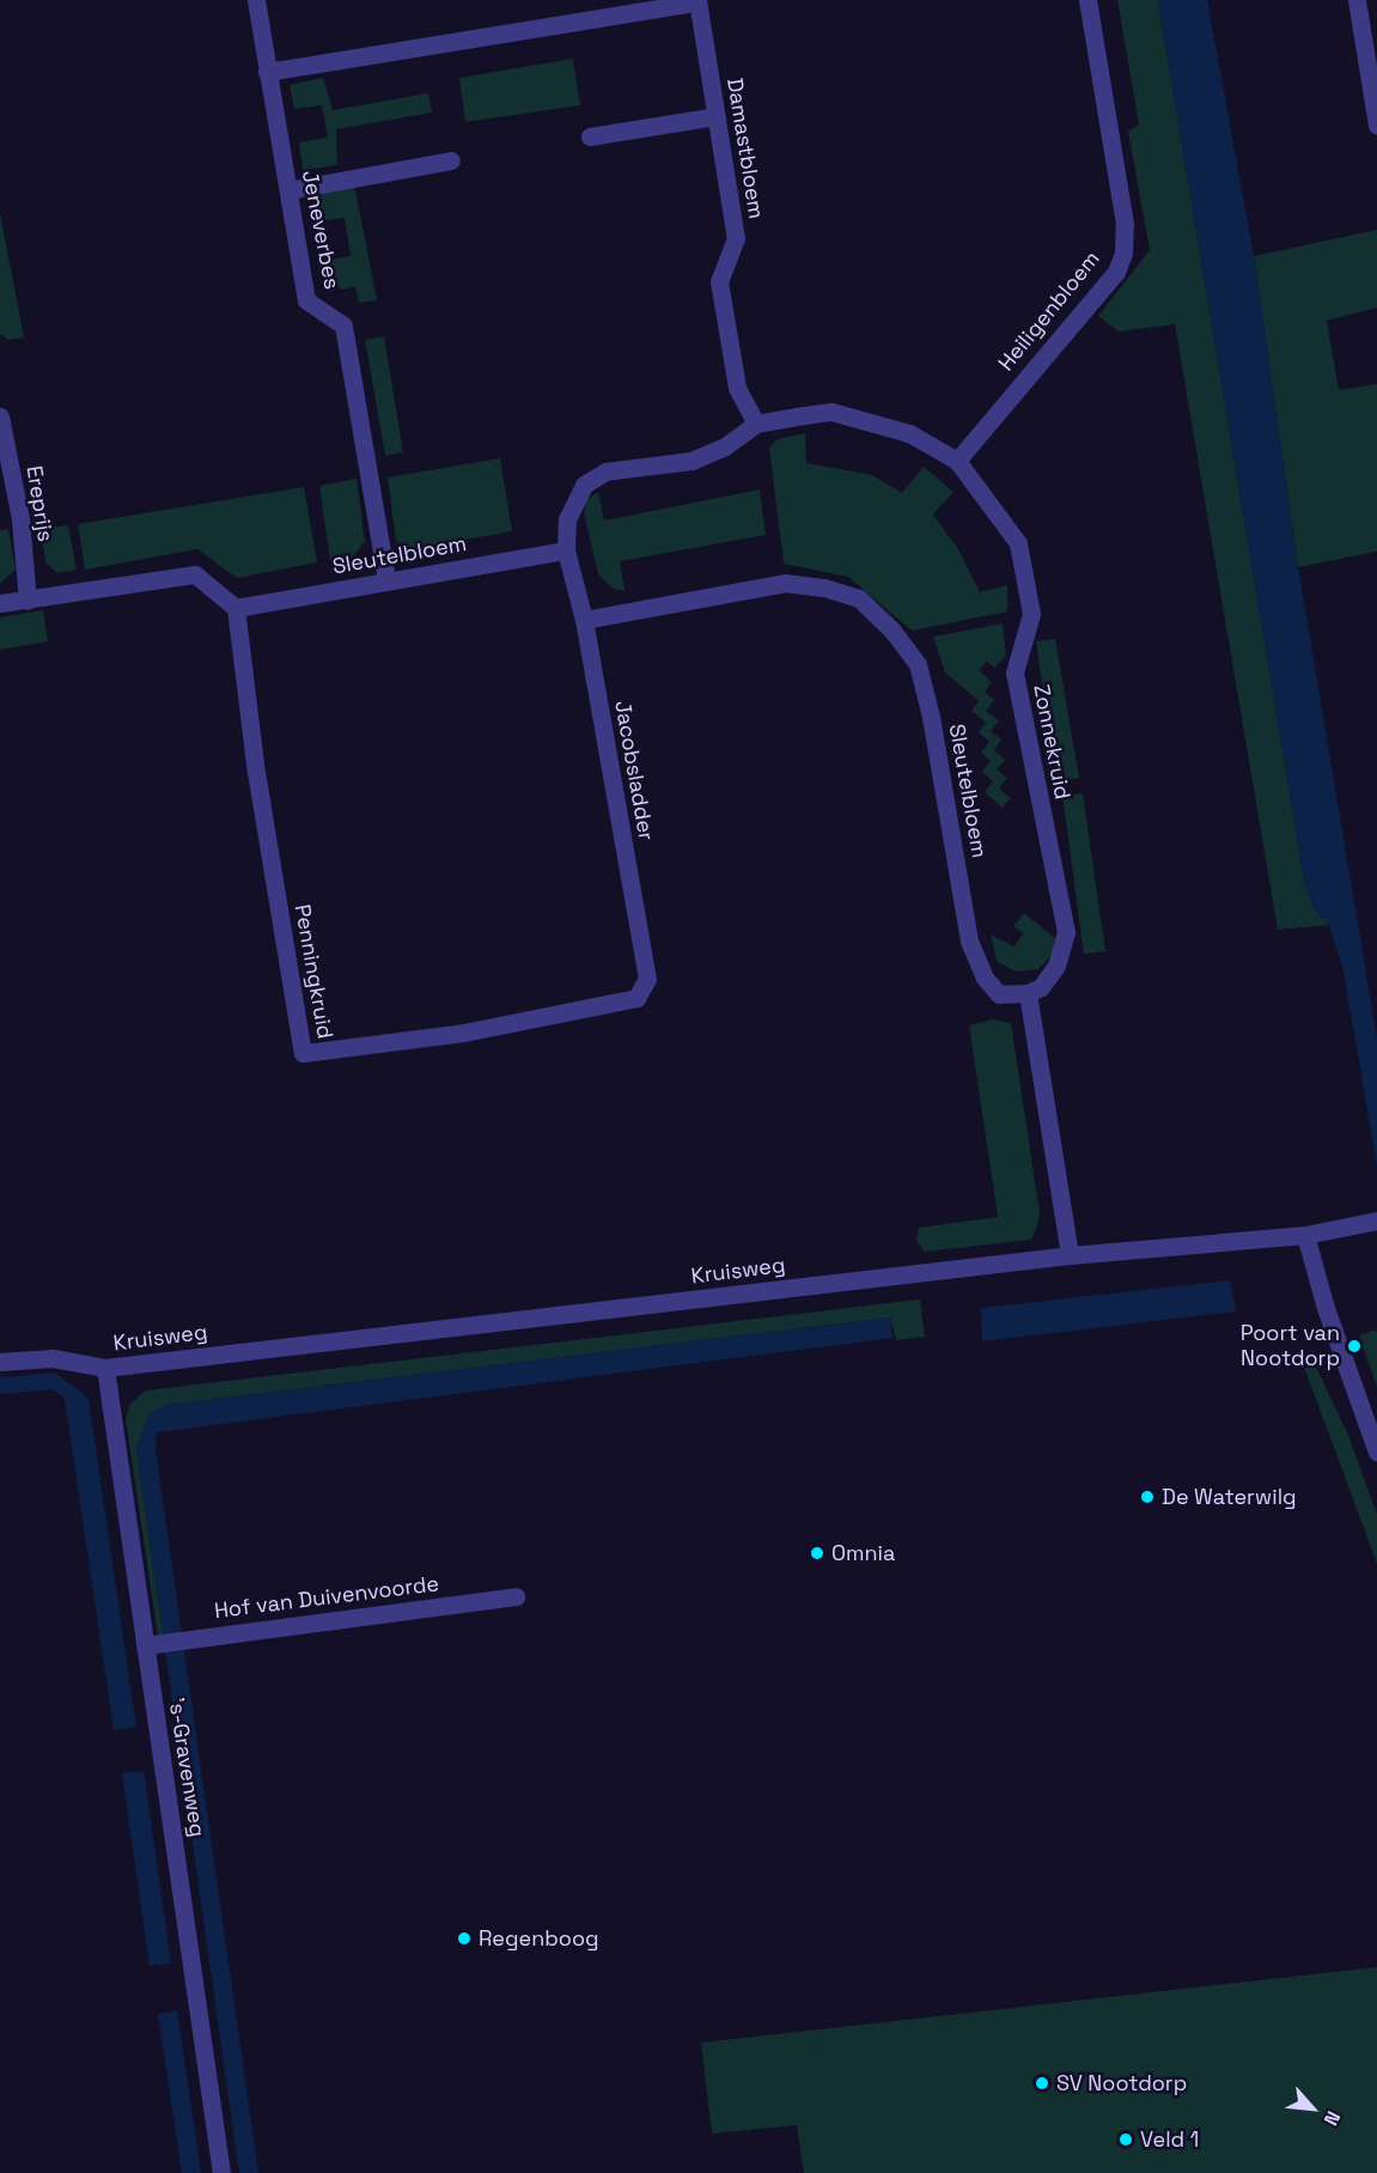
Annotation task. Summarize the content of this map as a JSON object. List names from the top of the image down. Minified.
{"streets":{"street":["Damastbloem","Jeneverbes","Heiligenbloem","Ereprijs","Sleutelbloem","Zonnekruid","Jacobsladder","Penningkruid","Kruisweg","Hof van Duivenvoorde","'s-Gravenweg"]},"crossings":[["Damastbloem","Zonnekruid"],["Jeneverbes","Sleutelbloem"],["Heiligenbloem","Zonnekruid"],["Sleutelbloem","Zonnekruid"],["Sleutelbloem","Jacobsladder"],["Sleutelbloem","Penningkruid"],["Jacobsladder","Penningkruid"],["Kruisweg","'s-Gravenweg"],["Hof van Duivenvoorde","'s-Gravenweg"]],"places":["Poort van Nootdorp","De Waterwilg","Omnia","Regenboog","SV Nootdorp","Veld 1"],"north":"bottom right"}
